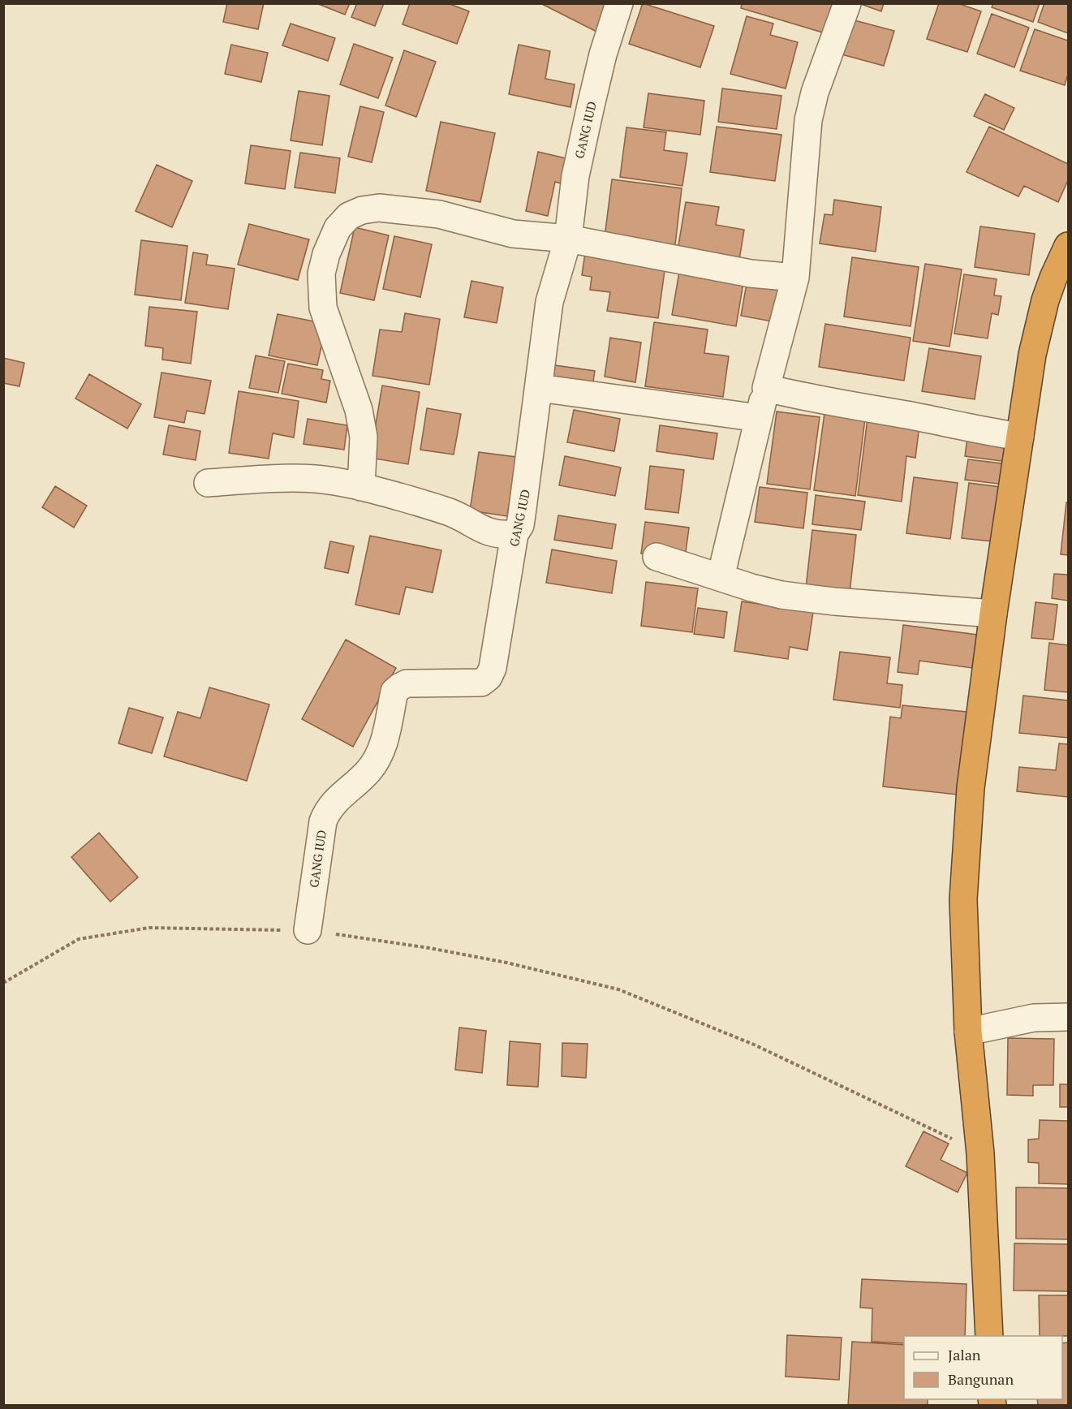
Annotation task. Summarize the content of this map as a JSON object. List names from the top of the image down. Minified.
{"streets":{"street":["GANG IUD"]},"legend":["Jalan","Bangunan"]}
